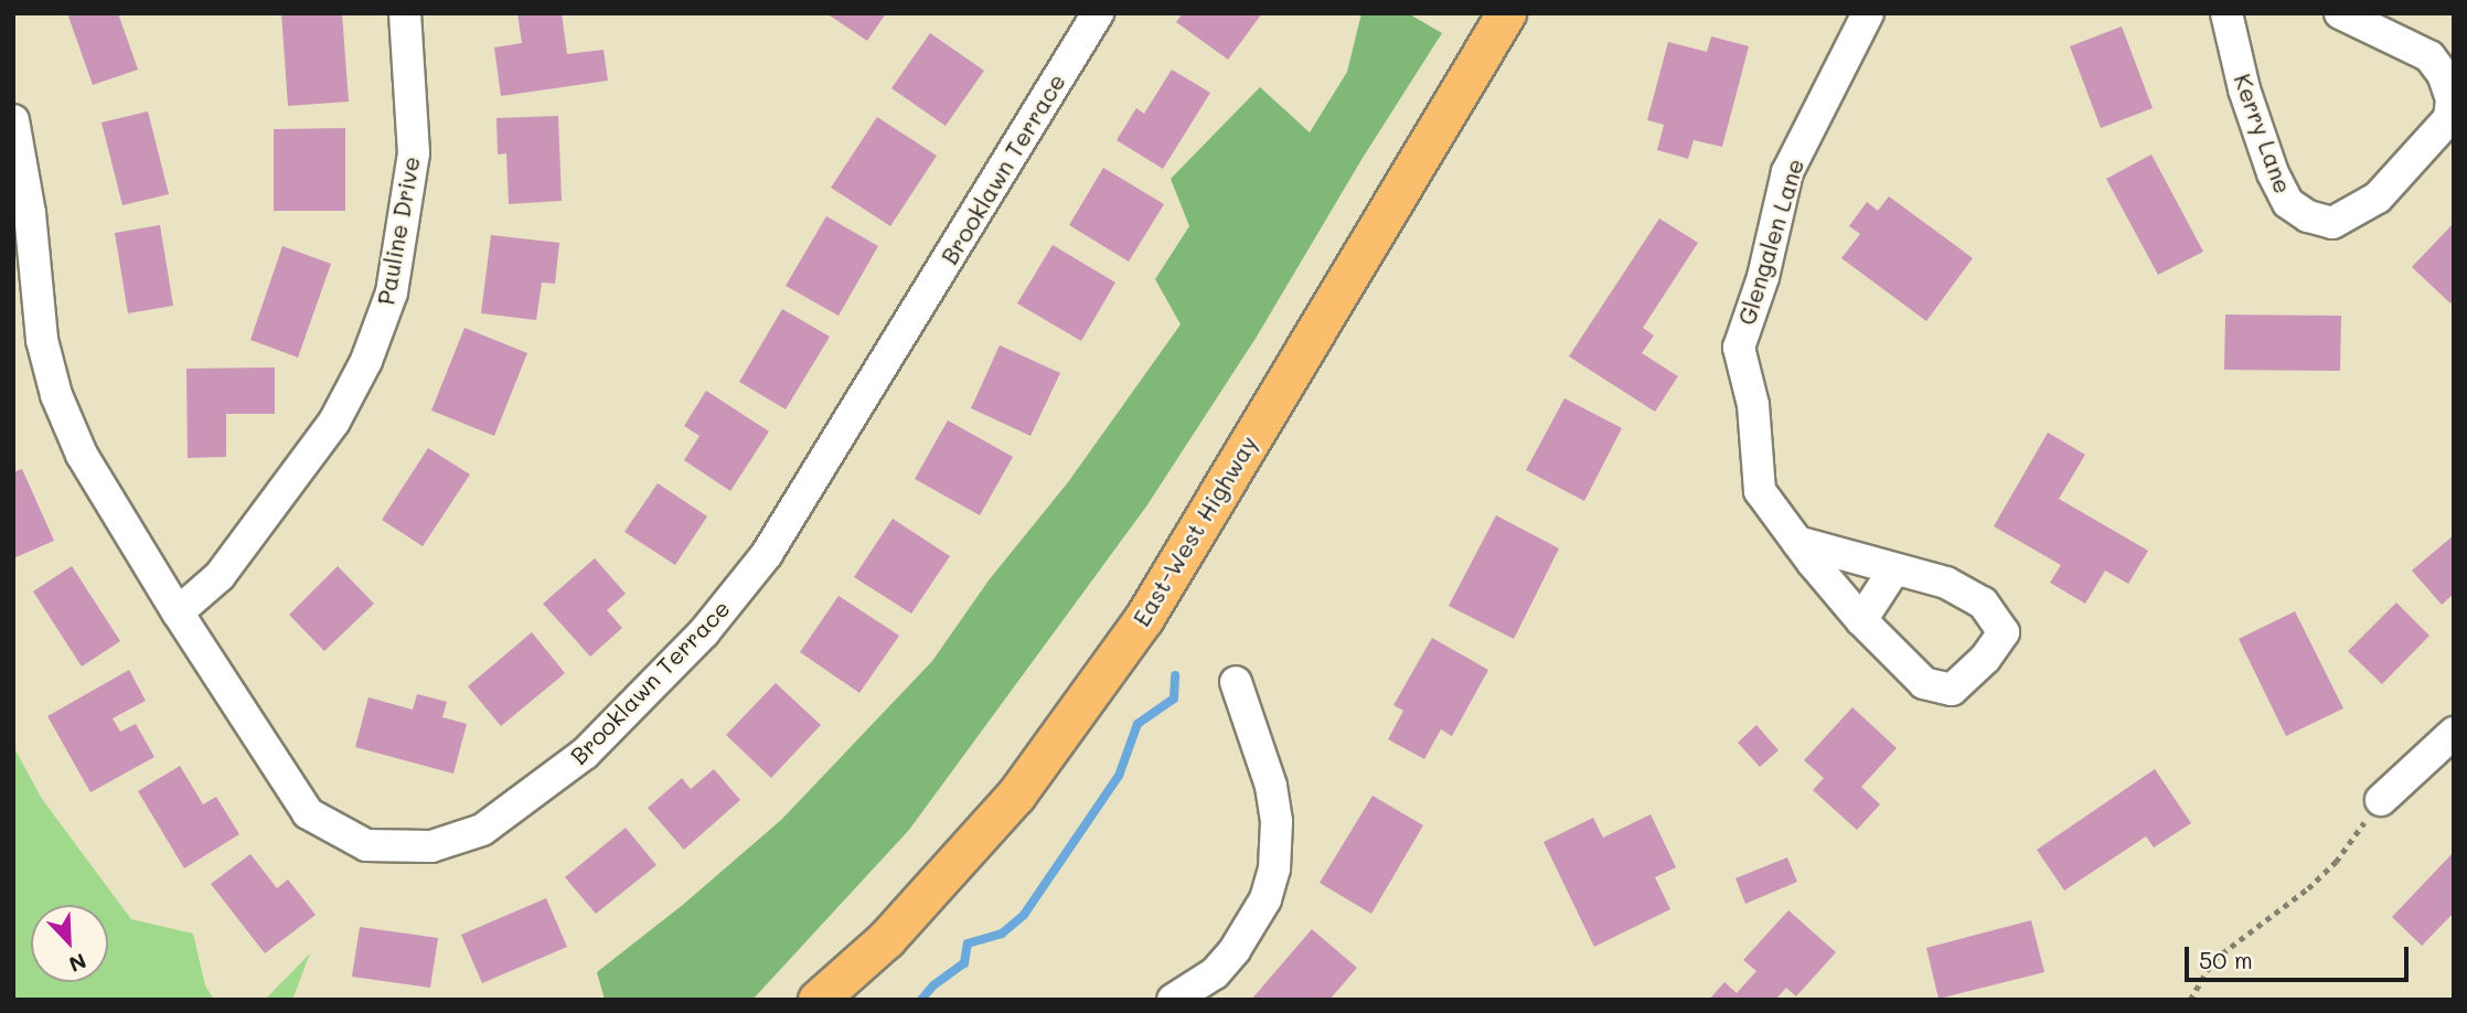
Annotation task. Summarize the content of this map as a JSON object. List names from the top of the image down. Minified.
{"streets":{"main road":["East-West Highway"],"street":["Kerry Lane","Brooklawn Terrace","Pauline Drive","Glengalen Lane"]},"crossings":[["Brooklawn Terrace","Pauline Drive"]],"scale_bar":"50 m","north":"bottom right"}
